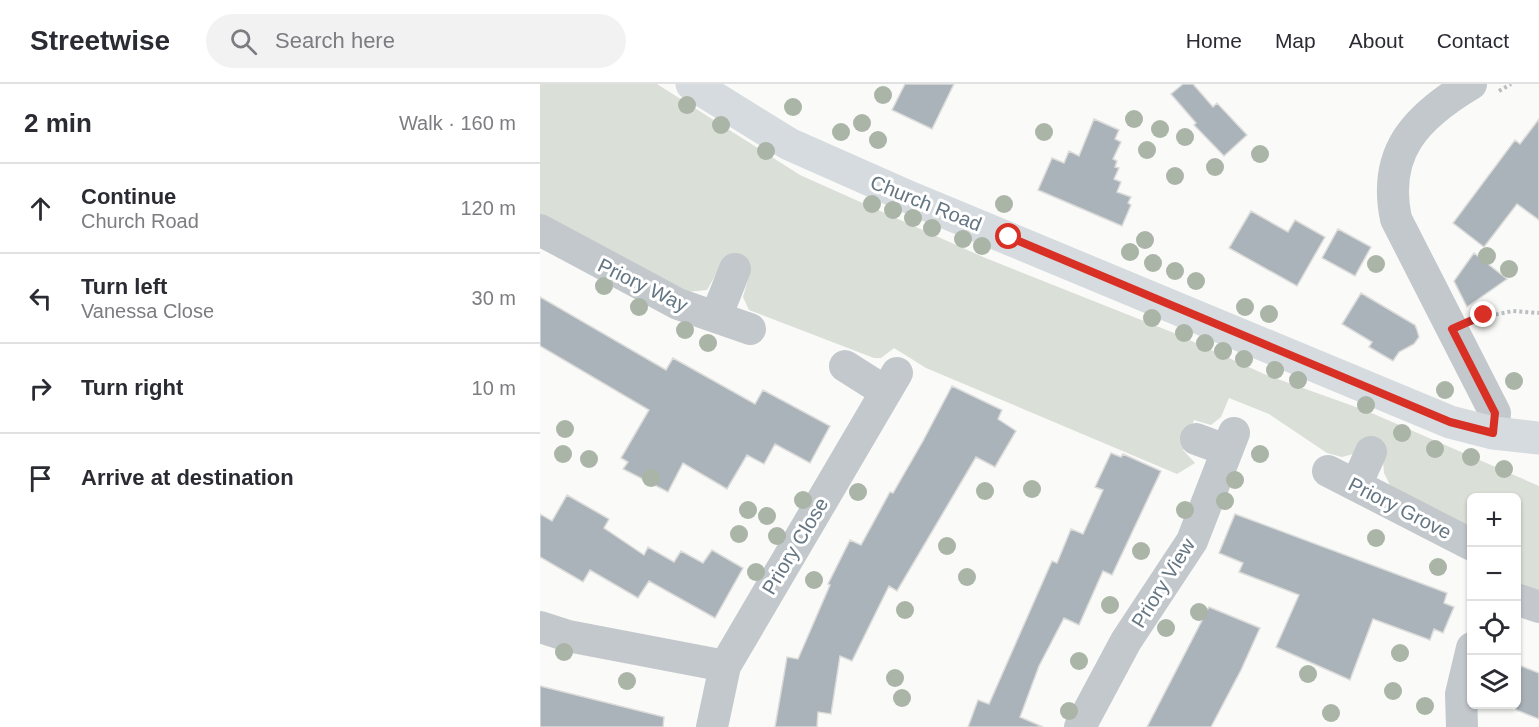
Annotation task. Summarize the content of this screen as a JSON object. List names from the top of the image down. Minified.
{"streets":{"street":["Church Road","Priory Way","Priory Grove","Priory Close","Priory View"]},"page":{"header":"Streetwise","search":"Search here","nav":["Home","Map","About","Contact"],"heading":["2 min","Walk · 160 m"],"list":[["Continue","Church Road","120 m"],["Turn left","Vanessa Close","30 m"],["Turn right","10 m"],"Arrive at destination"],"map_buttons":["+","−"]}}
